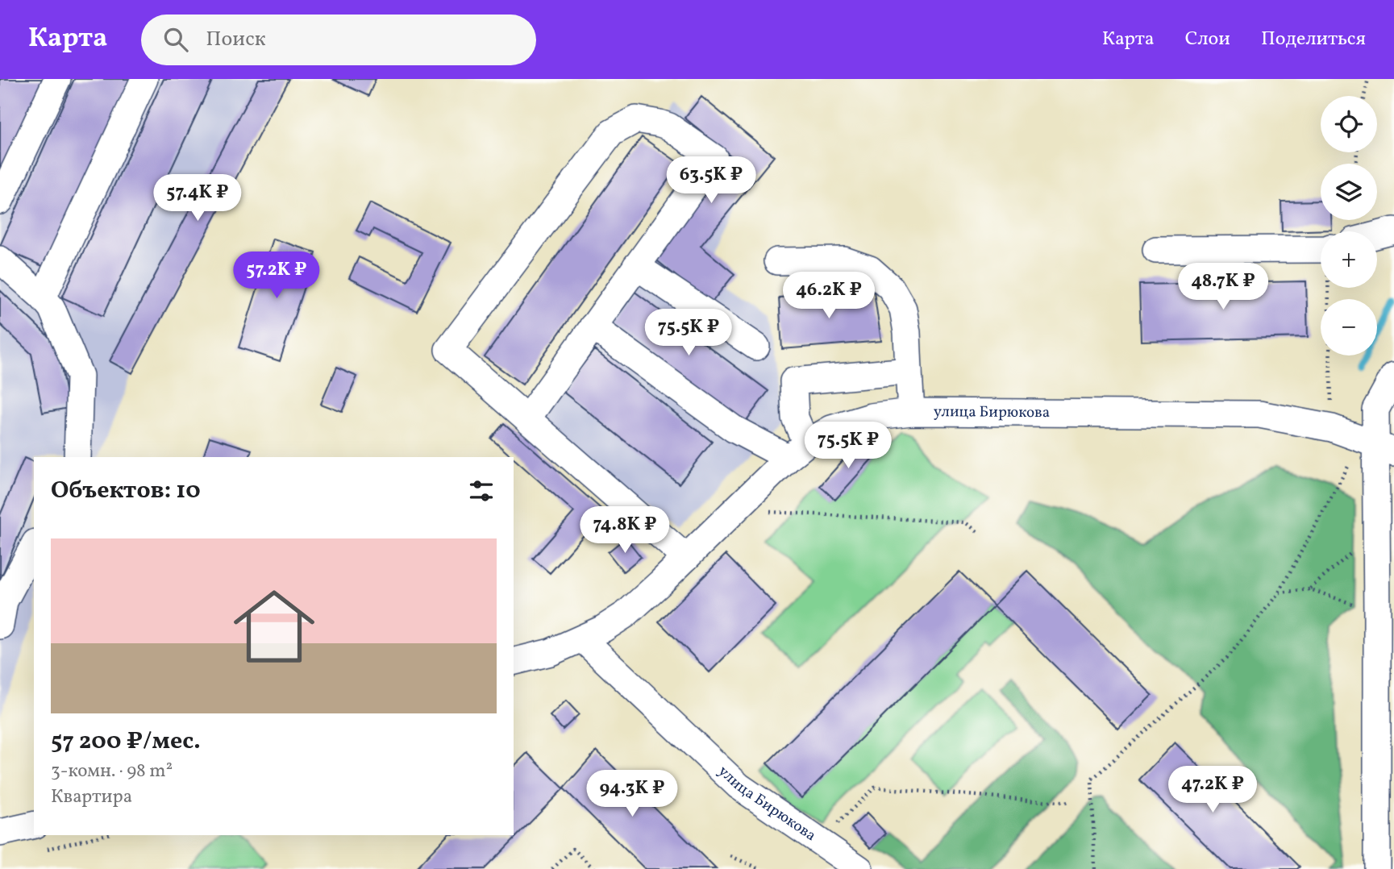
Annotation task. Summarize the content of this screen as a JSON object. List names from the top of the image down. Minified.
{"streets":{"street":["улица Бирюкова"]},"page":{"header":"Карта","search":"Поиск","nav":["Карта","Слои","Поделиться"],"map_buttons":["+","−"],"price":["63.5K ₽","57.4K ₽","57.2K ₽","48.7K ₽","46.2K ₽","75.5K ₽","75.5K ₽","74.8K ₽","47.2K ₽","94.3K ₽"],"heading":"Объектов: 10","list":[{"name":"57 200 ₽/мес.","note":"3-комн. · 98 m² · Квартира"}]}}
